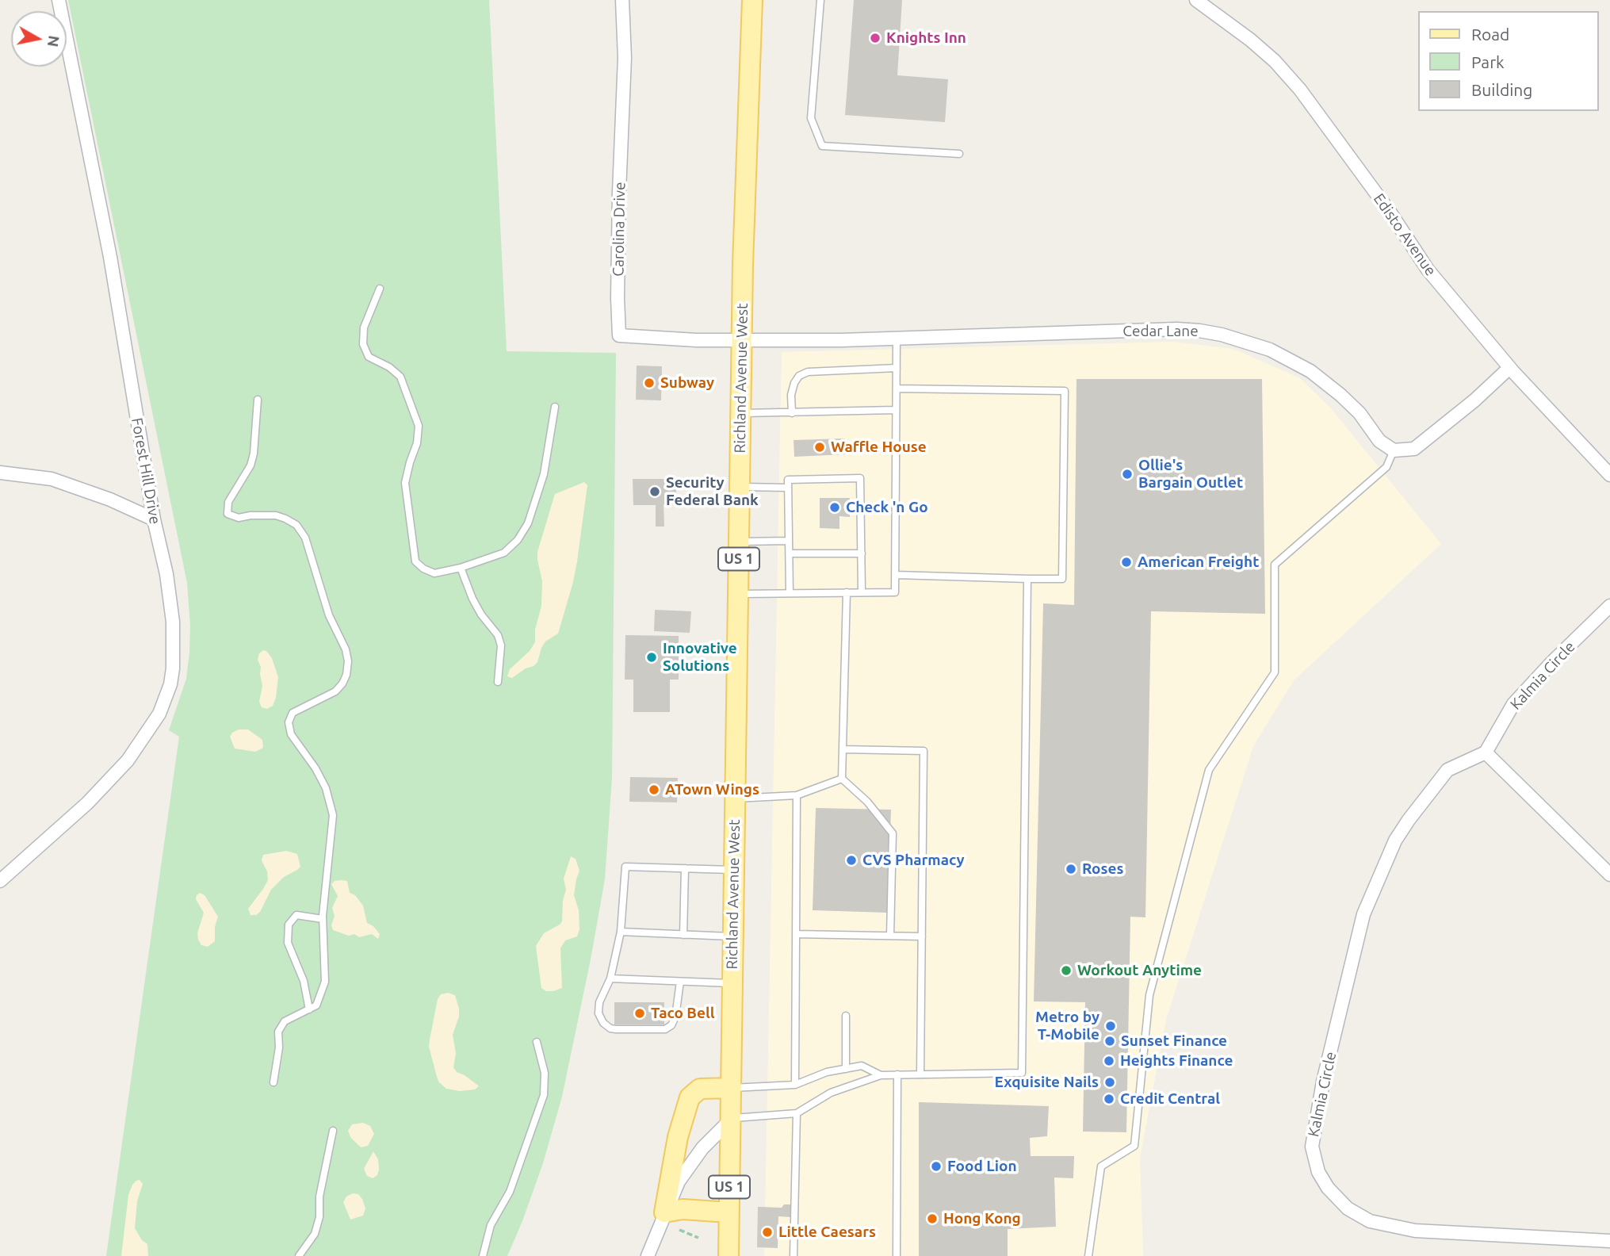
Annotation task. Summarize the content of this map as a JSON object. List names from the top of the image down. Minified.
{"streets":{"main road":["Richland Avenue West","US 1"],"street":["Carolina Drive","Edisto Avenue","Cedar Lane","Forest Hill Drive","Kalmia Circle"]},"crossings":[["Carolina Drive","Cedar Lane"],["Carolina Drive","Richland Avenue West"],["Cedar Lane","Richland Avenue West"]],"places":["Knights Inn","Subway","Waffle House","Ollie's Bargain Outlet","Security Federal Bank","Check 'n Go","American Freight","Innovative Solutions","ATown Wings","CVS Pharmacy","Roses","Workout Anytime","Taco Bell","Metro by T-Mobile","Sunset Finance","Heights Finance","Exquisite Nails","Credit Central","Food Lion","Hong Kong","Little Caesars"],"legend":["Road","Park","Building"],"north":"right"}
